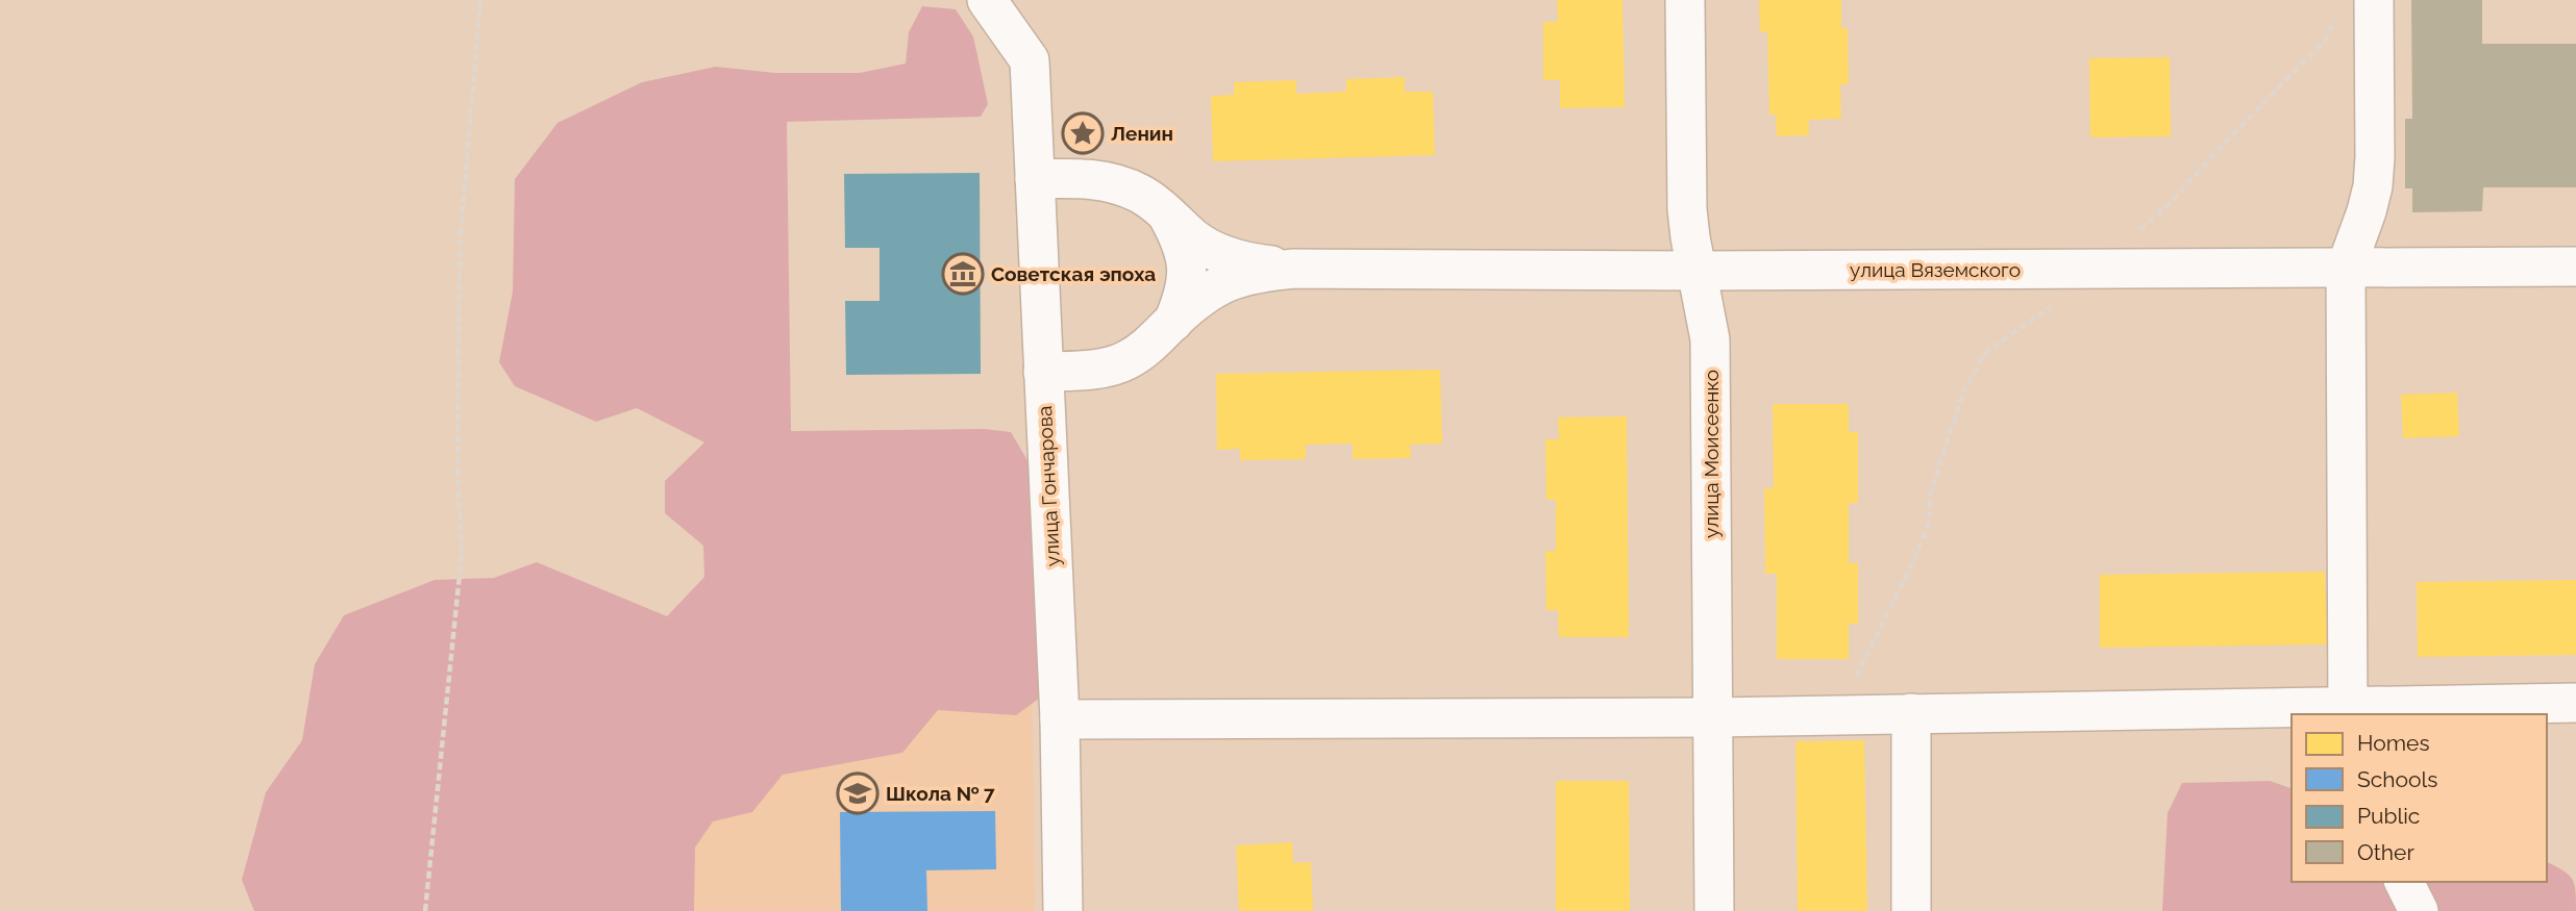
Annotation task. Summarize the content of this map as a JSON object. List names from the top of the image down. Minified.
{"streets":{"street":["улица Вяземского","улица Моисеенко","улица Гончарова"]},"crossings":[["улица Вяземского","улица Моисеенко"]],"places":{"place":["Ленин"],"museum":["Советская эпоха"],"school or university":["Школа № 7"]},"legend":["Homes","Schools","Public","Other"]}
